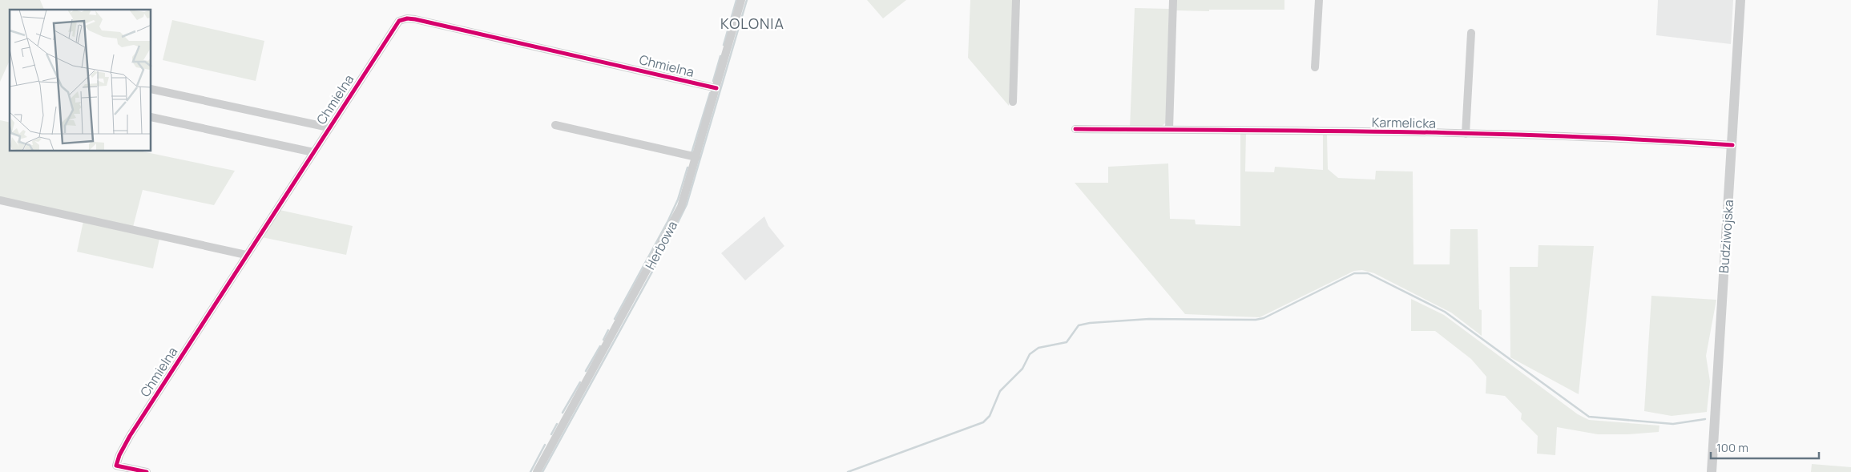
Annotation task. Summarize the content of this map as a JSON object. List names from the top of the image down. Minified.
{"streets":{"street":["Chmielna","Karmelicka","Budziwojska","Herbowa"]},"crossings":[["Chmielna","Herbowa"],["Karmelicka","Budziwojska"]],"districts":["KOLONIA"],"scale_bar":"100 m"}
